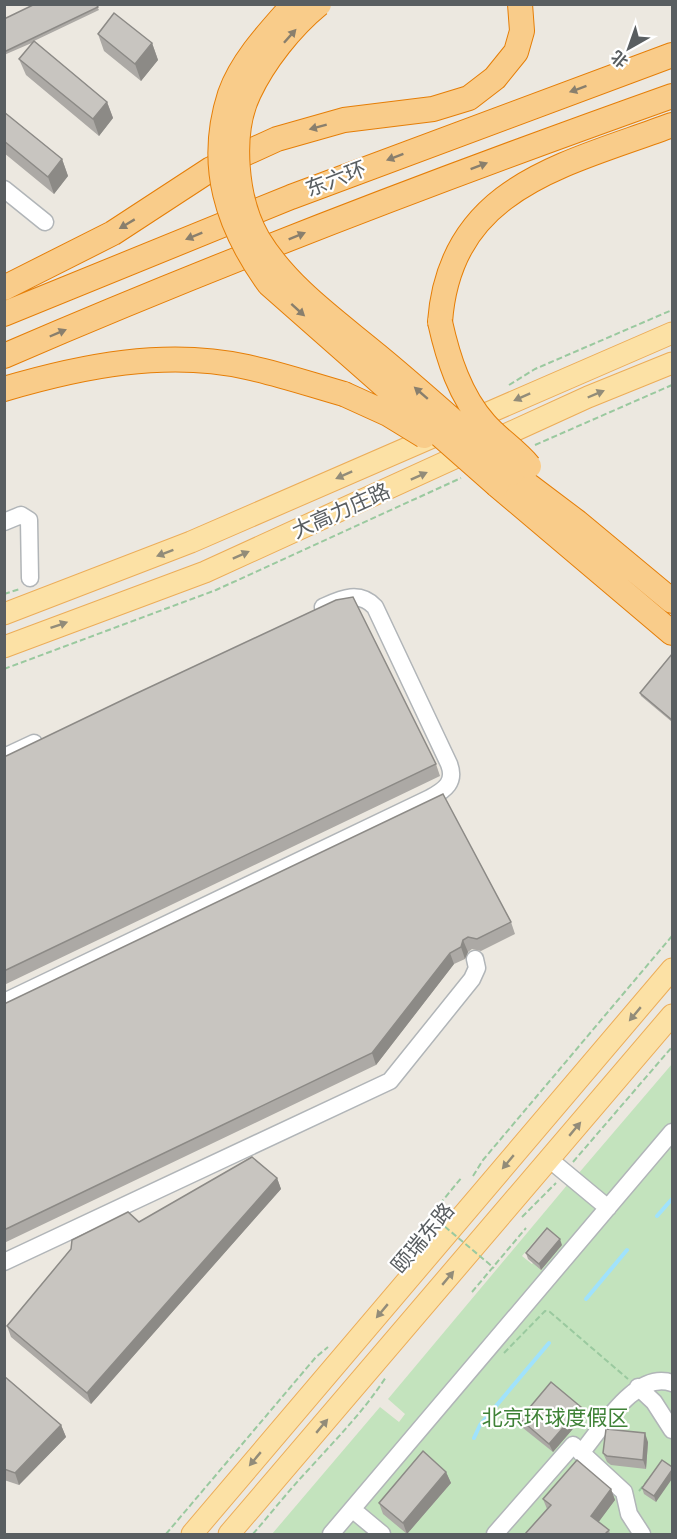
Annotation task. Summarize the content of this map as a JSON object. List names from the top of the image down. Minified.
{"streets":{"highway":["东六环"],"main road":["大高力庄路","颐瑞东路"]},"parks":["北京环球度假区"],"north":"bottom left"}
